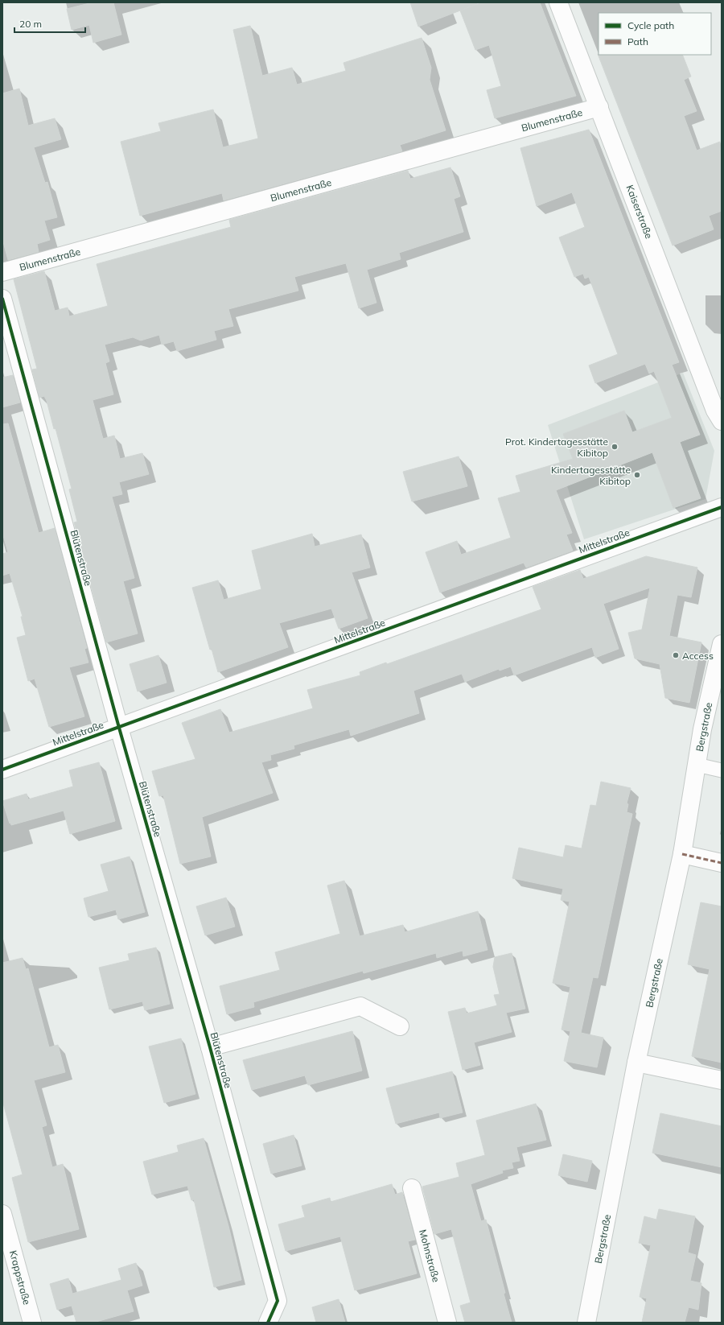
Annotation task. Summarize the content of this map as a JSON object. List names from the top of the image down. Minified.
{"streets":{"street":["Blumenstraße","Kaiserstraße","Mittelstraße","Blütenstraße","Bergstraße","Mohnstraße","Krappstraße"]},"crossings":[["Blumenstraße","Kaiserstraße"],["Mittelstraße","Blütenstraße"]],"places":["Prot. Kindertagesstätte Kibitop","Kindertagesstätte Kibitop","Access"],"legend":["Cycle path","Path"],"scale_bar":"20 m"}
